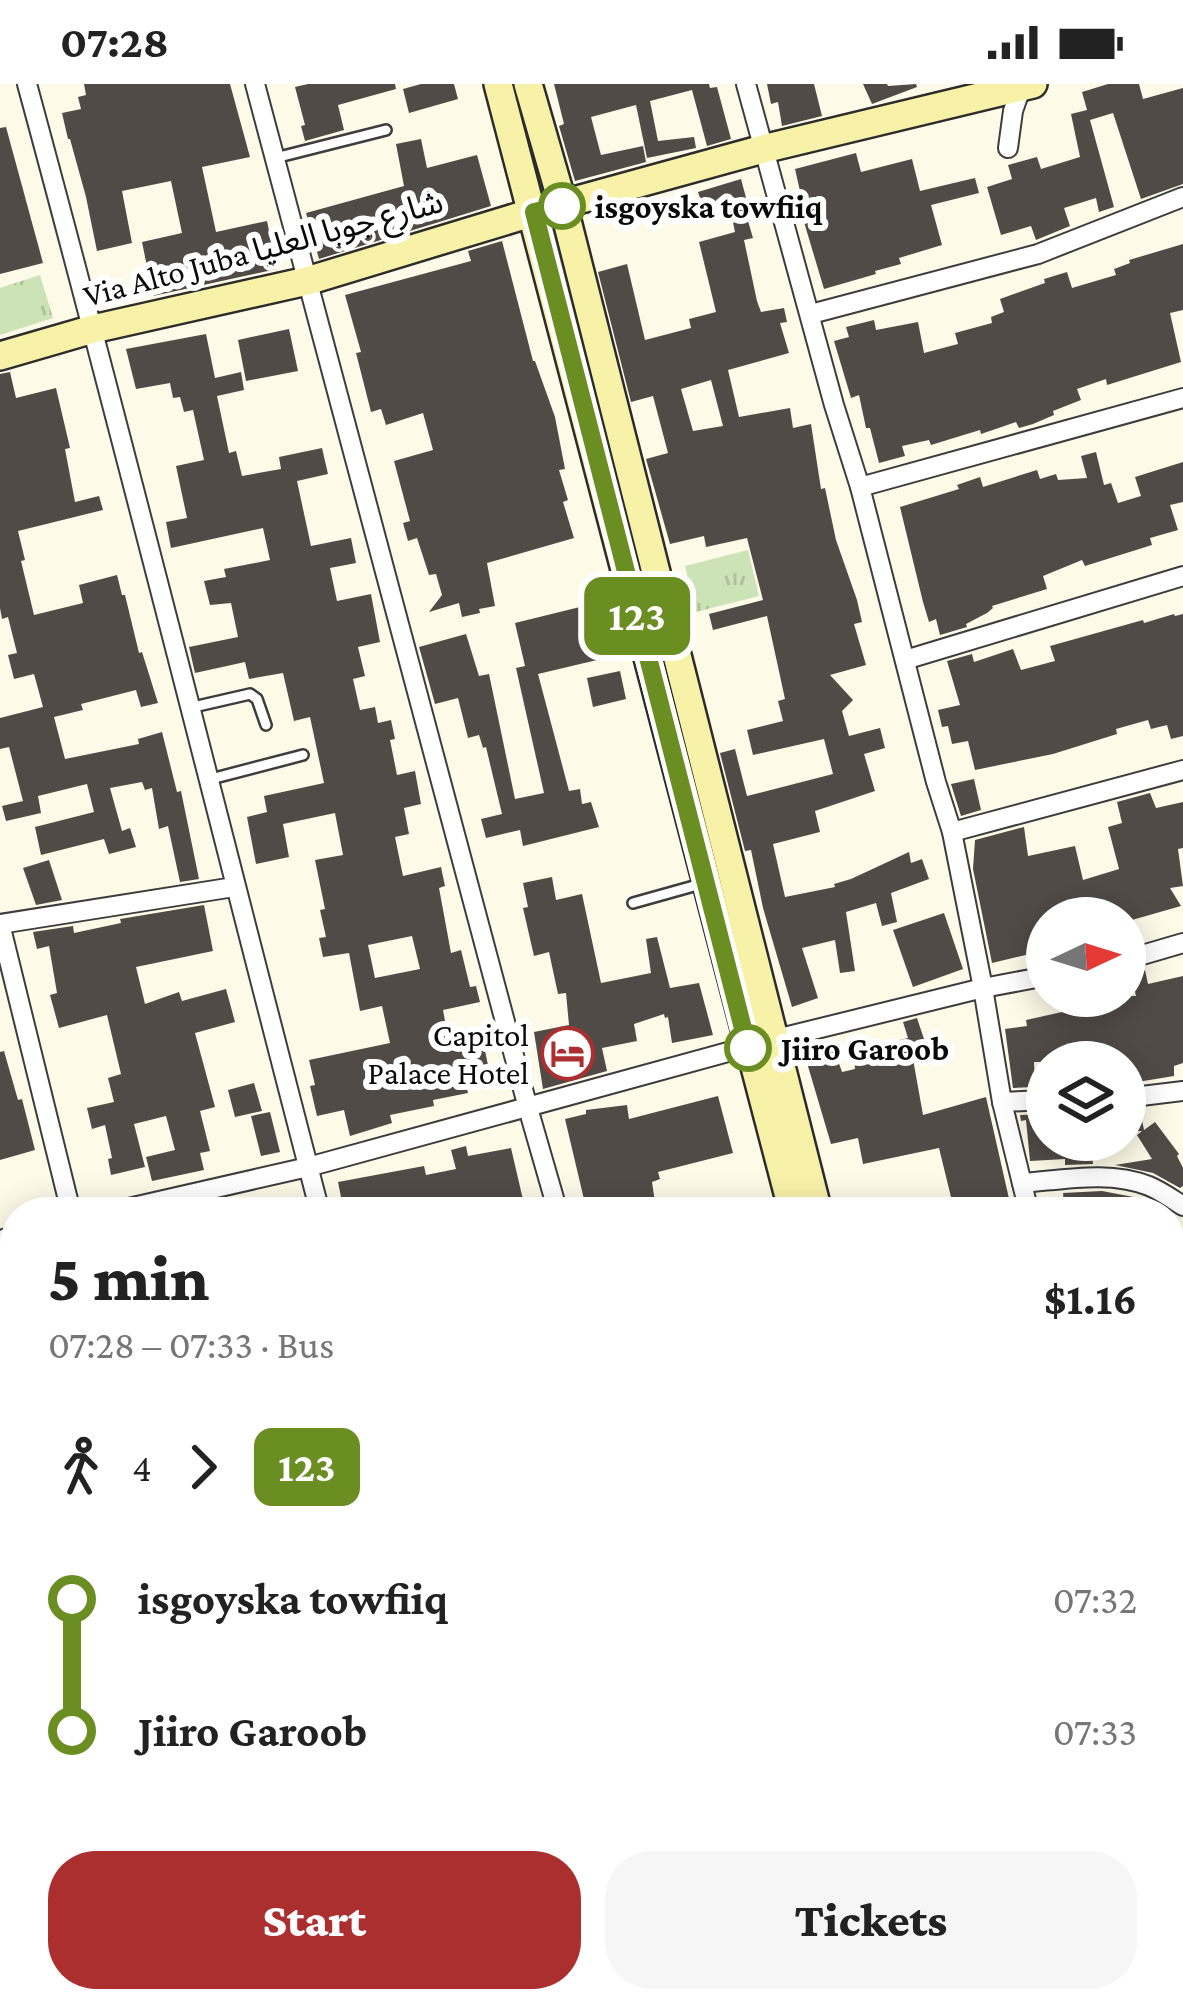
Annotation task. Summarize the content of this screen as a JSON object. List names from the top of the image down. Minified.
{"streets":{"main road":["Via Alto Juba شارع جوبا العليا"]},"places":{"other":["isgoyska towfiiq","Jiiro Garoob"],"hotel":["Capitol Palace Hotel"]},"lines":["bus line 123"],"north":"right","page":{"status":"07:28","on_map":"123","heading":["5 min","07:28 – 07:33 · Bus","$1.16"],"legs":["4","123"],"list":[{"name":"isgoyska towfiiq","value":"07:32"},{"name":"Jiiro Garoob","value":"07:33"}],"buttons":["Start","Tickets"]}}
